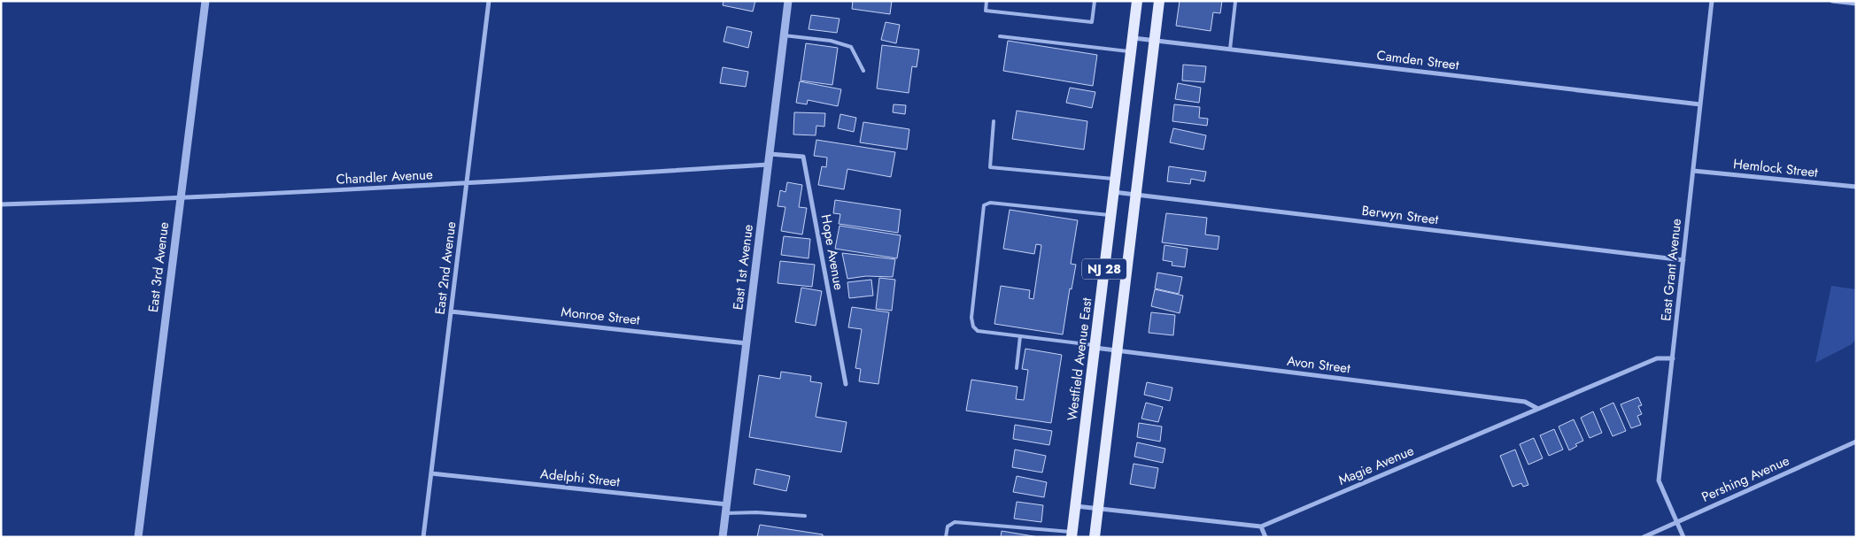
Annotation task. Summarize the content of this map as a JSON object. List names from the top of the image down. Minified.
{"streets":{"main road":["NJ 28","Westfield Avenue East"],"street":["Camden Street","Hemlock Street","Chandler Avenue","Berwyn Street","Hope Avenue","East 3rd Avenue","East 1st Avenue","East 2nd Avenue","East Grant Avenue","Monroe Street","Avon Street","Magie Avenue","Adelphi Street","Pershing Avenue"]},"crossings":[["Camden Street","NJ 28"],["Camden Street","East Grant Avenue"],["Camden Street","Westfield Avenue East"],["Hemlock Street","East Grant Avenue"],["Chandler Avenue","East 3rd Avenue"],["Chandler Avenue","East 1st Avenue"],["Chandler Avenue","East 2nd Avenue"],["Berwyn Street","NJ 28"],["Berwyn Street","East Grant Avenue"],["Berwyn Street","Westfield Avenue East"],["Hope Avenue","East 1st Avenue"],["East 1st Avenue","Monroe Street"],["East 1st Avenue","Adelphi Street"],["East 2nd Avenue","Monroe Street"],["East 2nd Avenue","Adelphi Street"],["NJ 28","Avon Street"],["NJ 28","Magie Avenue"],["East Grant Avenue","Magie Avenue"],["East Grant Avenue","Pershing Avenue"],["Westfield Avenue East","Avon Street"],["Westfield Avenue East","Magie Avenue"],["Avon Street","Magie Avenue"]]}
